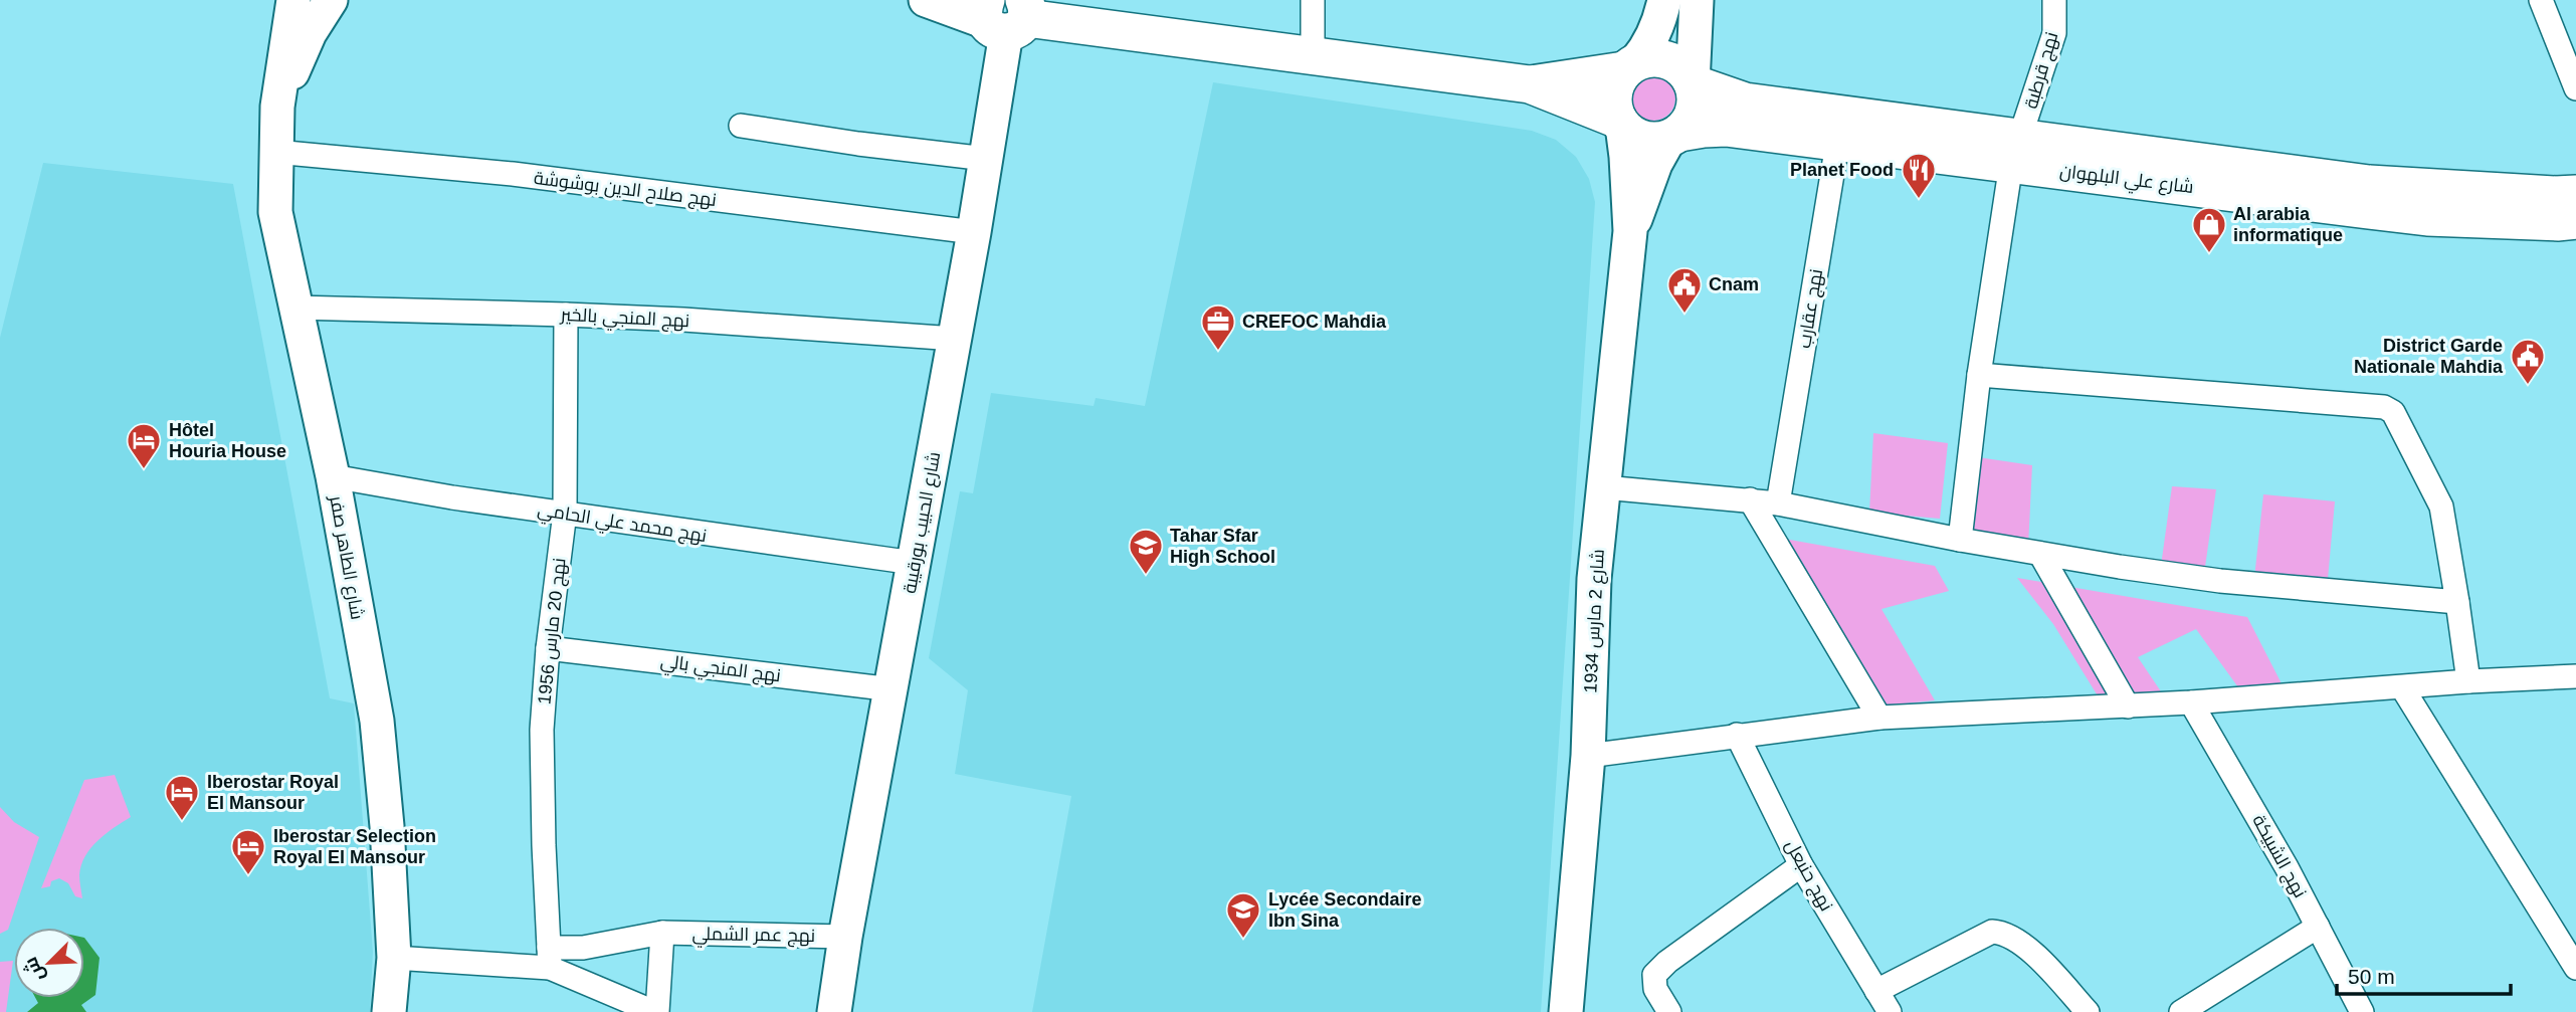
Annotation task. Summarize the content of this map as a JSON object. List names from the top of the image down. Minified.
{"streets":{"main road":["شارع علي البلهوان","شارع الحبيب بورقيبة","شارع الطاهر صفر","شارع 2 مارس 1934"],"street":["نهج قرطبة","نهج صلاح الدين بوشوشة","نهج عقارب","نهج المنجي بالخير","نهج محمد علي الحامي","نهج 20 مارس 1956","نهج المنجي بالي","نهج الشبيكة","نهج حنبعل","نهج عمر الشملي"]},"crossings":[["نهج قرطبة","شارع علي البلهوان"],["شارع علي البلهوان","نهج عقارب"],["شارع علي البلهوان","شارع 2 مارس 1934"],["نهج صلاح الدين بوشوشة","شارع الحبيب بورقيبة"],["نهج صلاح الدين بوشوشة","شارع الطاهر صفر"],["نهج المنجي بالخير","شارع الحبيب بورقيبة"],["نهج المنجي بالخير","شارع الطاهر صفر"],["نهج المنجي بالخير","نهج 20 مارس 1956"],["نهج محمد علي الحامي","شارع الحبيب بورقيبة"],["نهج محمد علي الحامي","شارع الطاهر صفر"],["نهج محمد علي الحامي","نهج 20 مارس 1956"],["شارع الحبيب بورقيبة","نهج المنجي بالي"],["شارع الحبيب بورقيبة","نهج عمر الشملي"],["نهج 20 مارس 1956","نهج المنجي بالي"]],"places":{"restaurant":["Planet Food"],"shop":["Al arabia informatique"],"public building":["Cnam","District Garde Nationale Mahdia"],"office":["CREFOC Mahdia"],"hotel":["Hôtel Houria House","Iberostar Royal El Mansour","Iberostar Selection Royal El Mansour"],"school or university":["Tahar Sfar High School","Lycée Secondaire Ibn Sina"]},"scale_bar":"50 m","north":"bottom left"}
